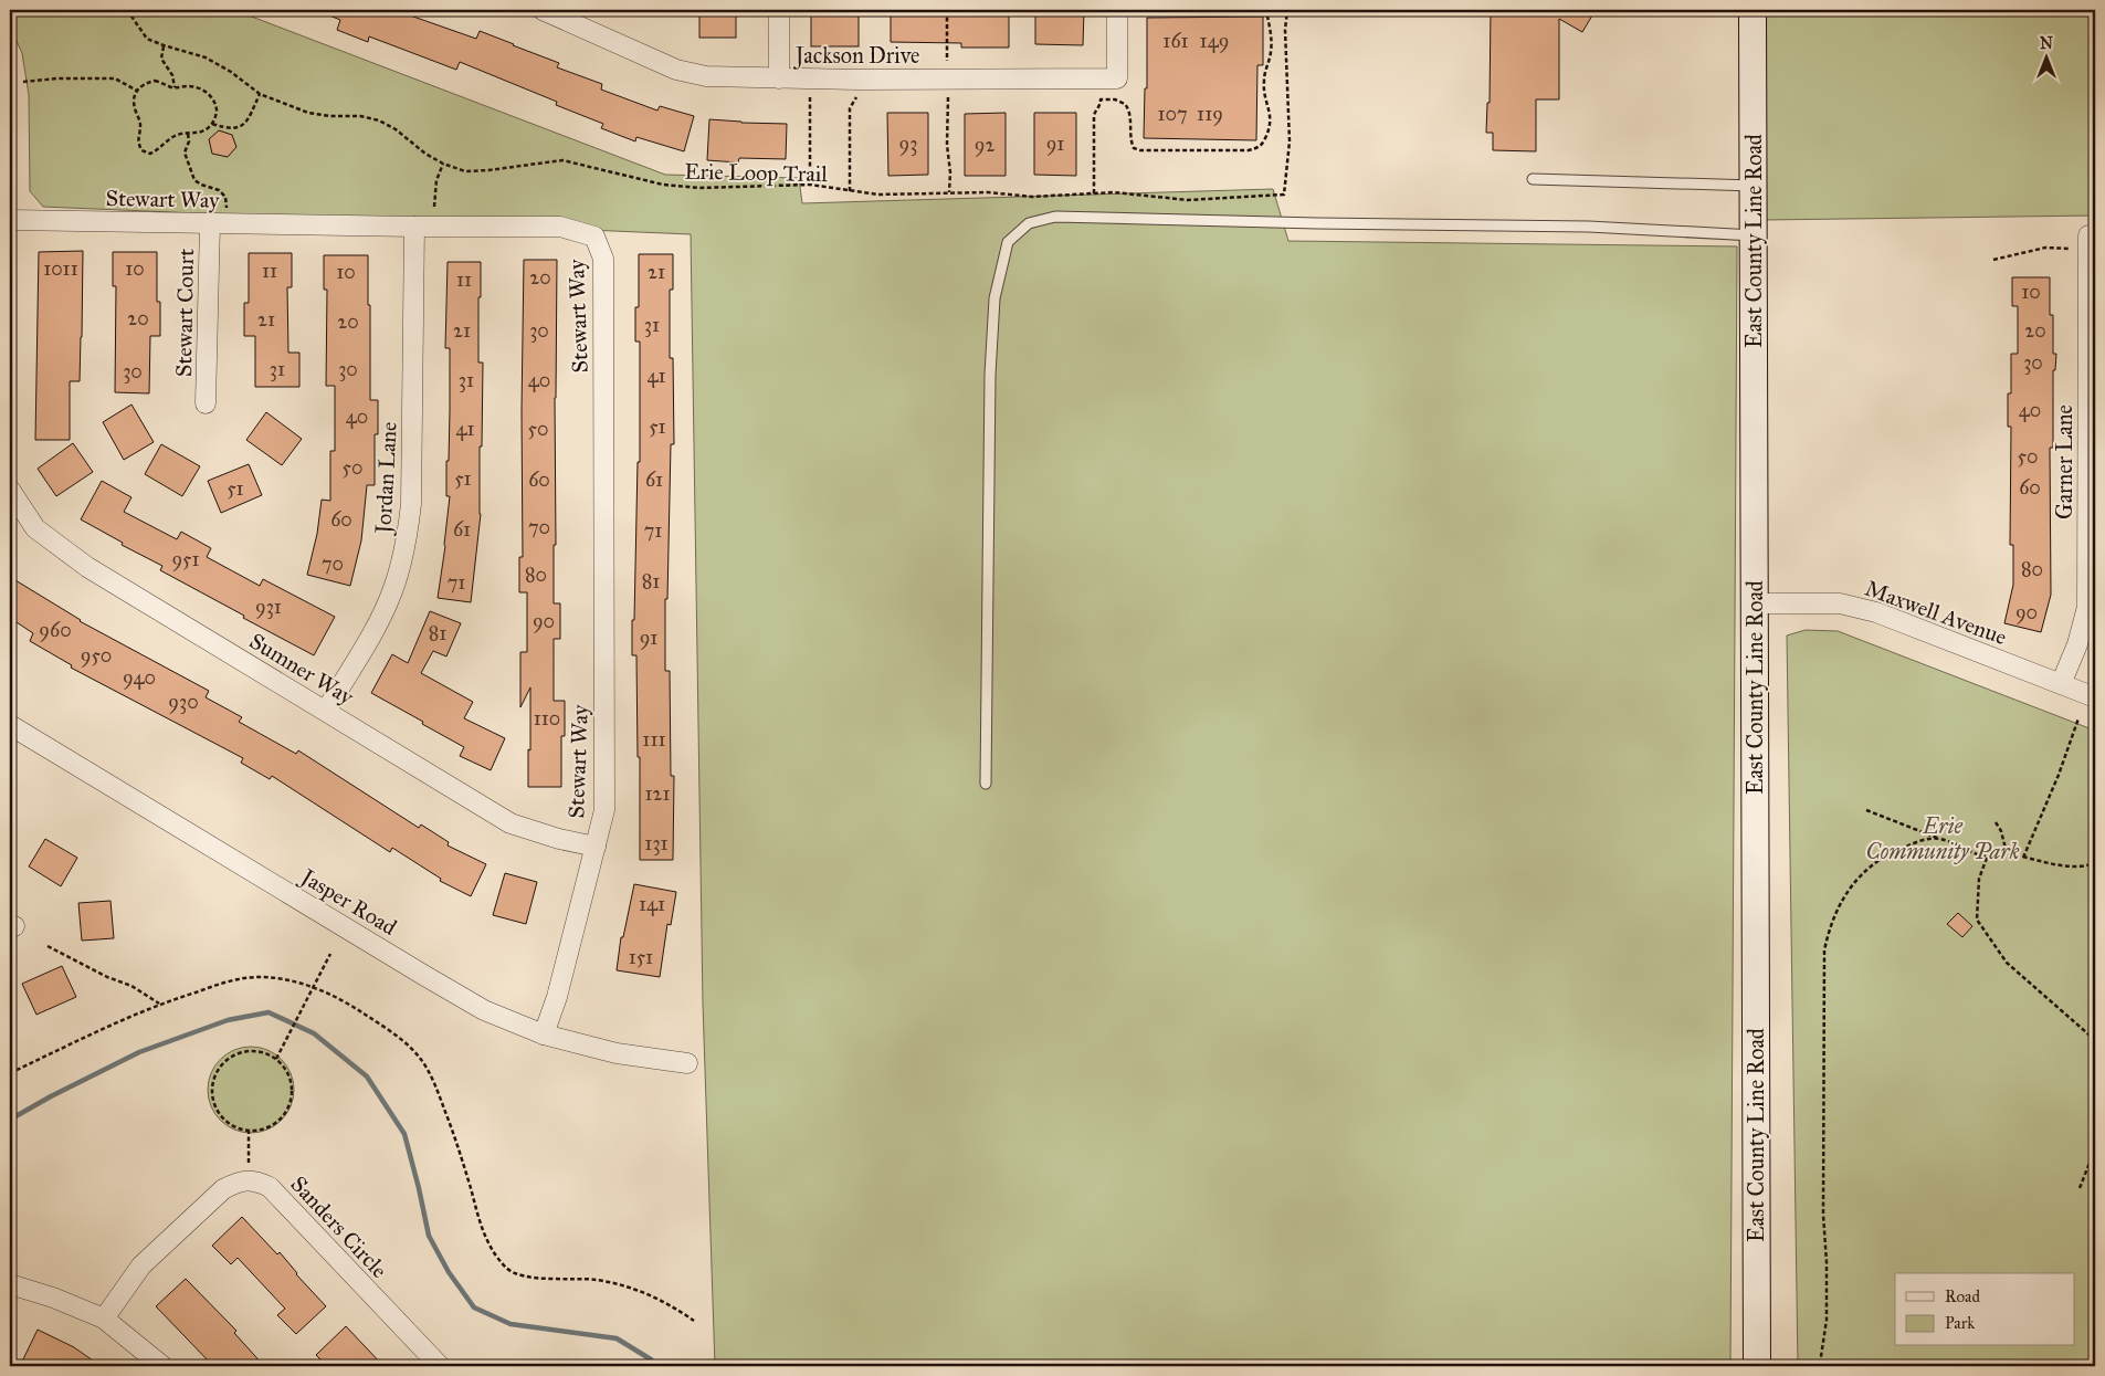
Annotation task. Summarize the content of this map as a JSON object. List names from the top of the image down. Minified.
{"streets":{"main road":["East County Line Road"],"street":["Jackson Drive","Stewart Way","Stewart Court","Garner Lane","Jordan Lane","Maxwell Avenue","Sumner Way","Jasper Road","Sanders Circle"],"path":["Erie Loop Trail"]},"crossings":[["Stewart Way","Stewart Court"],["Stewart Way","Jordan Lane"],["Stewart Way","Sumner Way"],["East County Line Road","Maxwell Avenue"],["Garner Lane","Maxwell Avenue"],["Jordan Lane","Sumner Way"]],"parks":["Erie Community Park"],"house_numbers":["161","149","107","119","93","91","92","1011","10","11","10","21","20","11","10","20","21","20","31","21","30","20","30","31","30","30","41","31","40","40","40","51","41","50","50","50","51","60","61","60","51","60","70","61","71","951","70","80","80","81","71","931","90","90","960","81","91","950","940","930","110","111","121","131","141","151"],"legend":["Road","Park"],"north":"top"}
